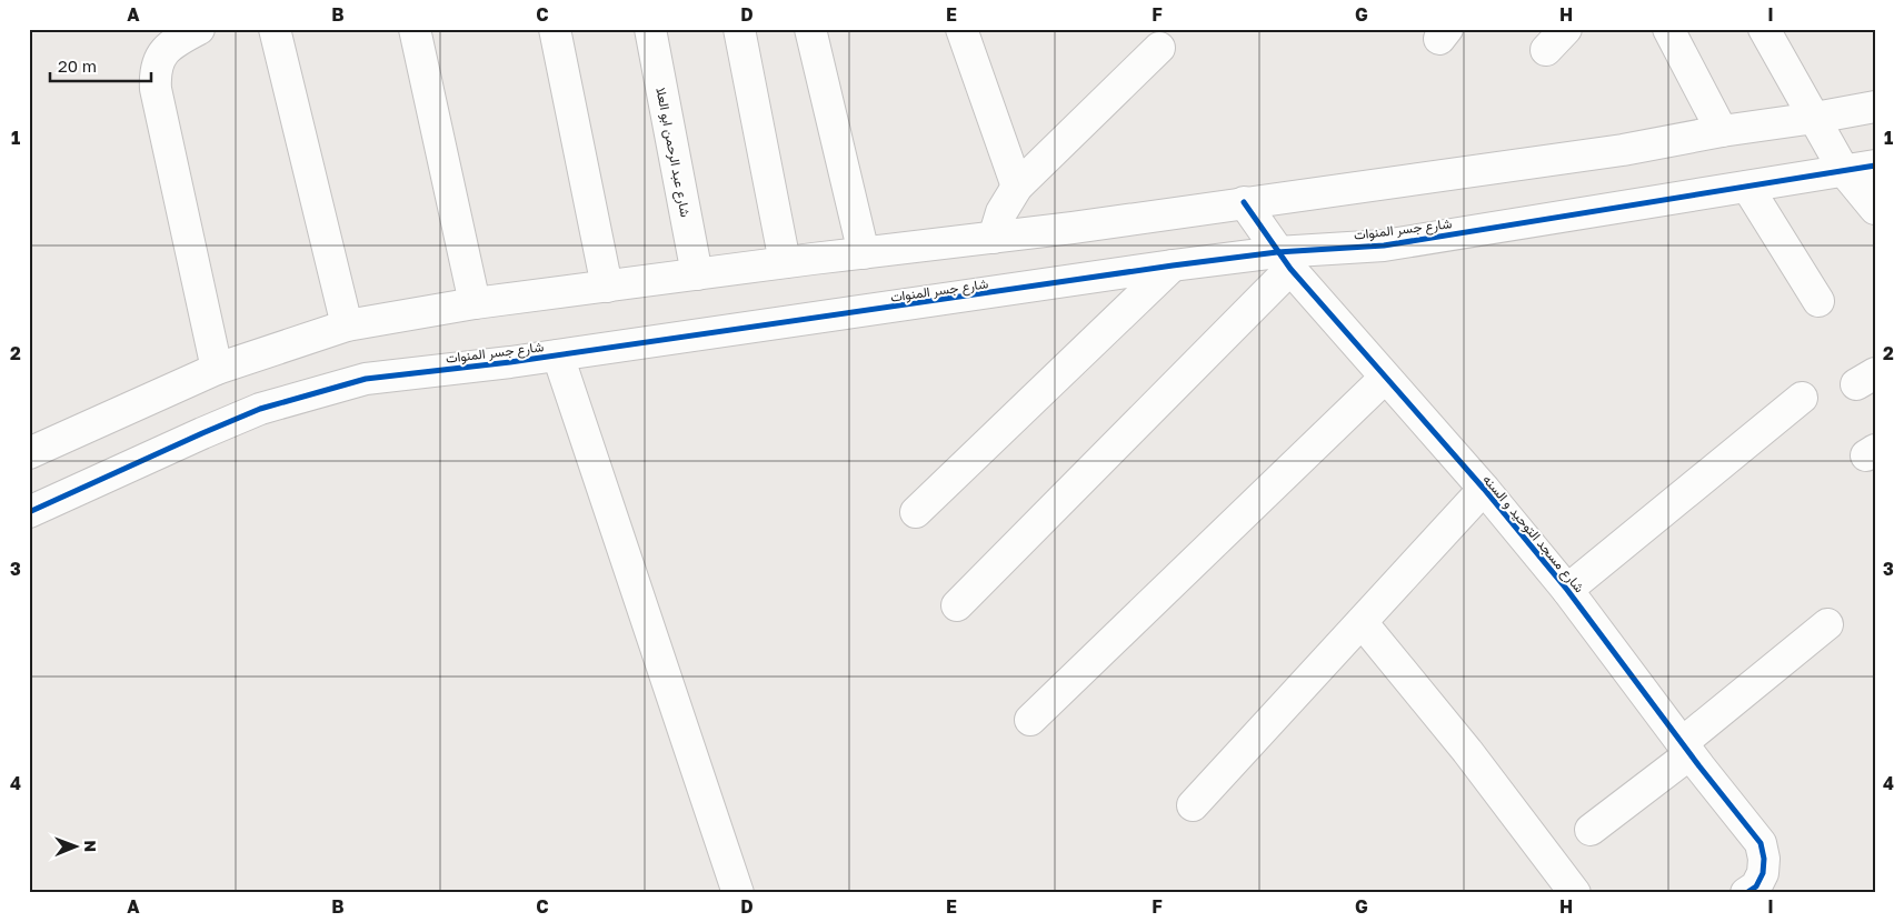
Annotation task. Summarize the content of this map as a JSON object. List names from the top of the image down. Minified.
{"streets":{"street":["شارع عبد الرحمن ابو العلا","شارع جسر المنوات","شارع مسجد التوحيد و السنه"]},"crossings":[["شارع جسر المنوات","شارع مسجد التوحيد و السنه"]],"scale_bar":"20 m","north":"right","grid":{"columns":["A","B","C","D","E","F","G","H","I"],"rows":["1","2","3","4"]}}
